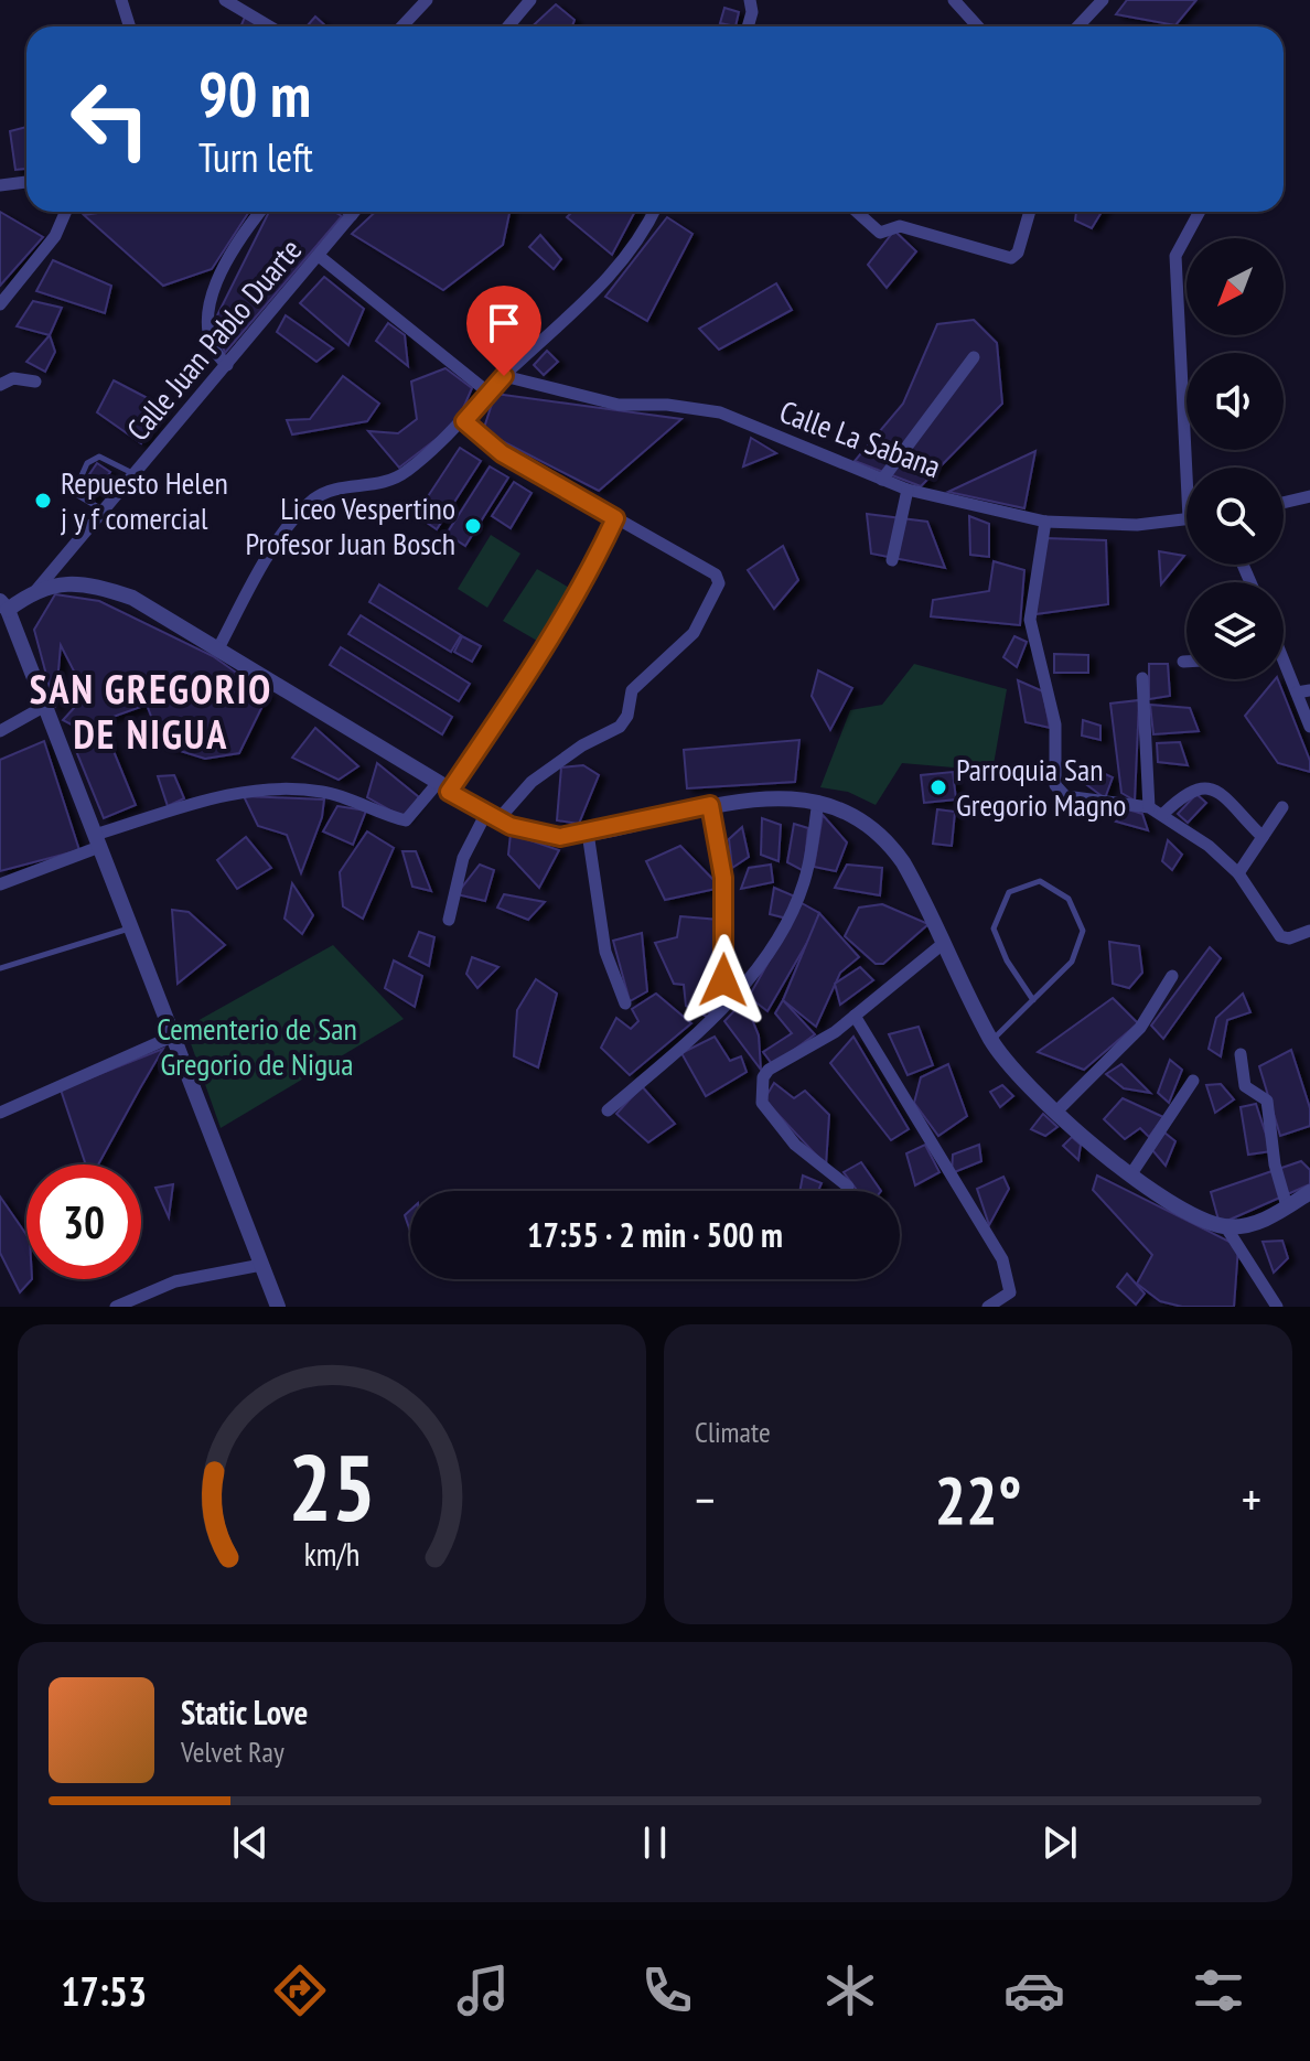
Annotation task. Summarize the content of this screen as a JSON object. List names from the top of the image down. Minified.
{"streets":{"street":["Calle Juan Pablo Duarte","Calle La Sabana"]},"districts":["SAN GREGORIO DE NIGUA"],"parks":["Cementerio de San Gregorio de Nigua"],"places":["Repuesto Helen j y f comercial","Liceo Vespertino Profesor Juan Bosch","Parroquia San Gregorio Magno"],"north":"bottom left","page":{"turn":["90 m","Turn left"],"limit":"30","trip":"17:55 · 2 min · 500 m","tile":"Climate","heat":["−","22°","+"],"song":["Static Love","Velvet Ray"],"tabs":"17:53","gauge":["25","km/h"]}}
